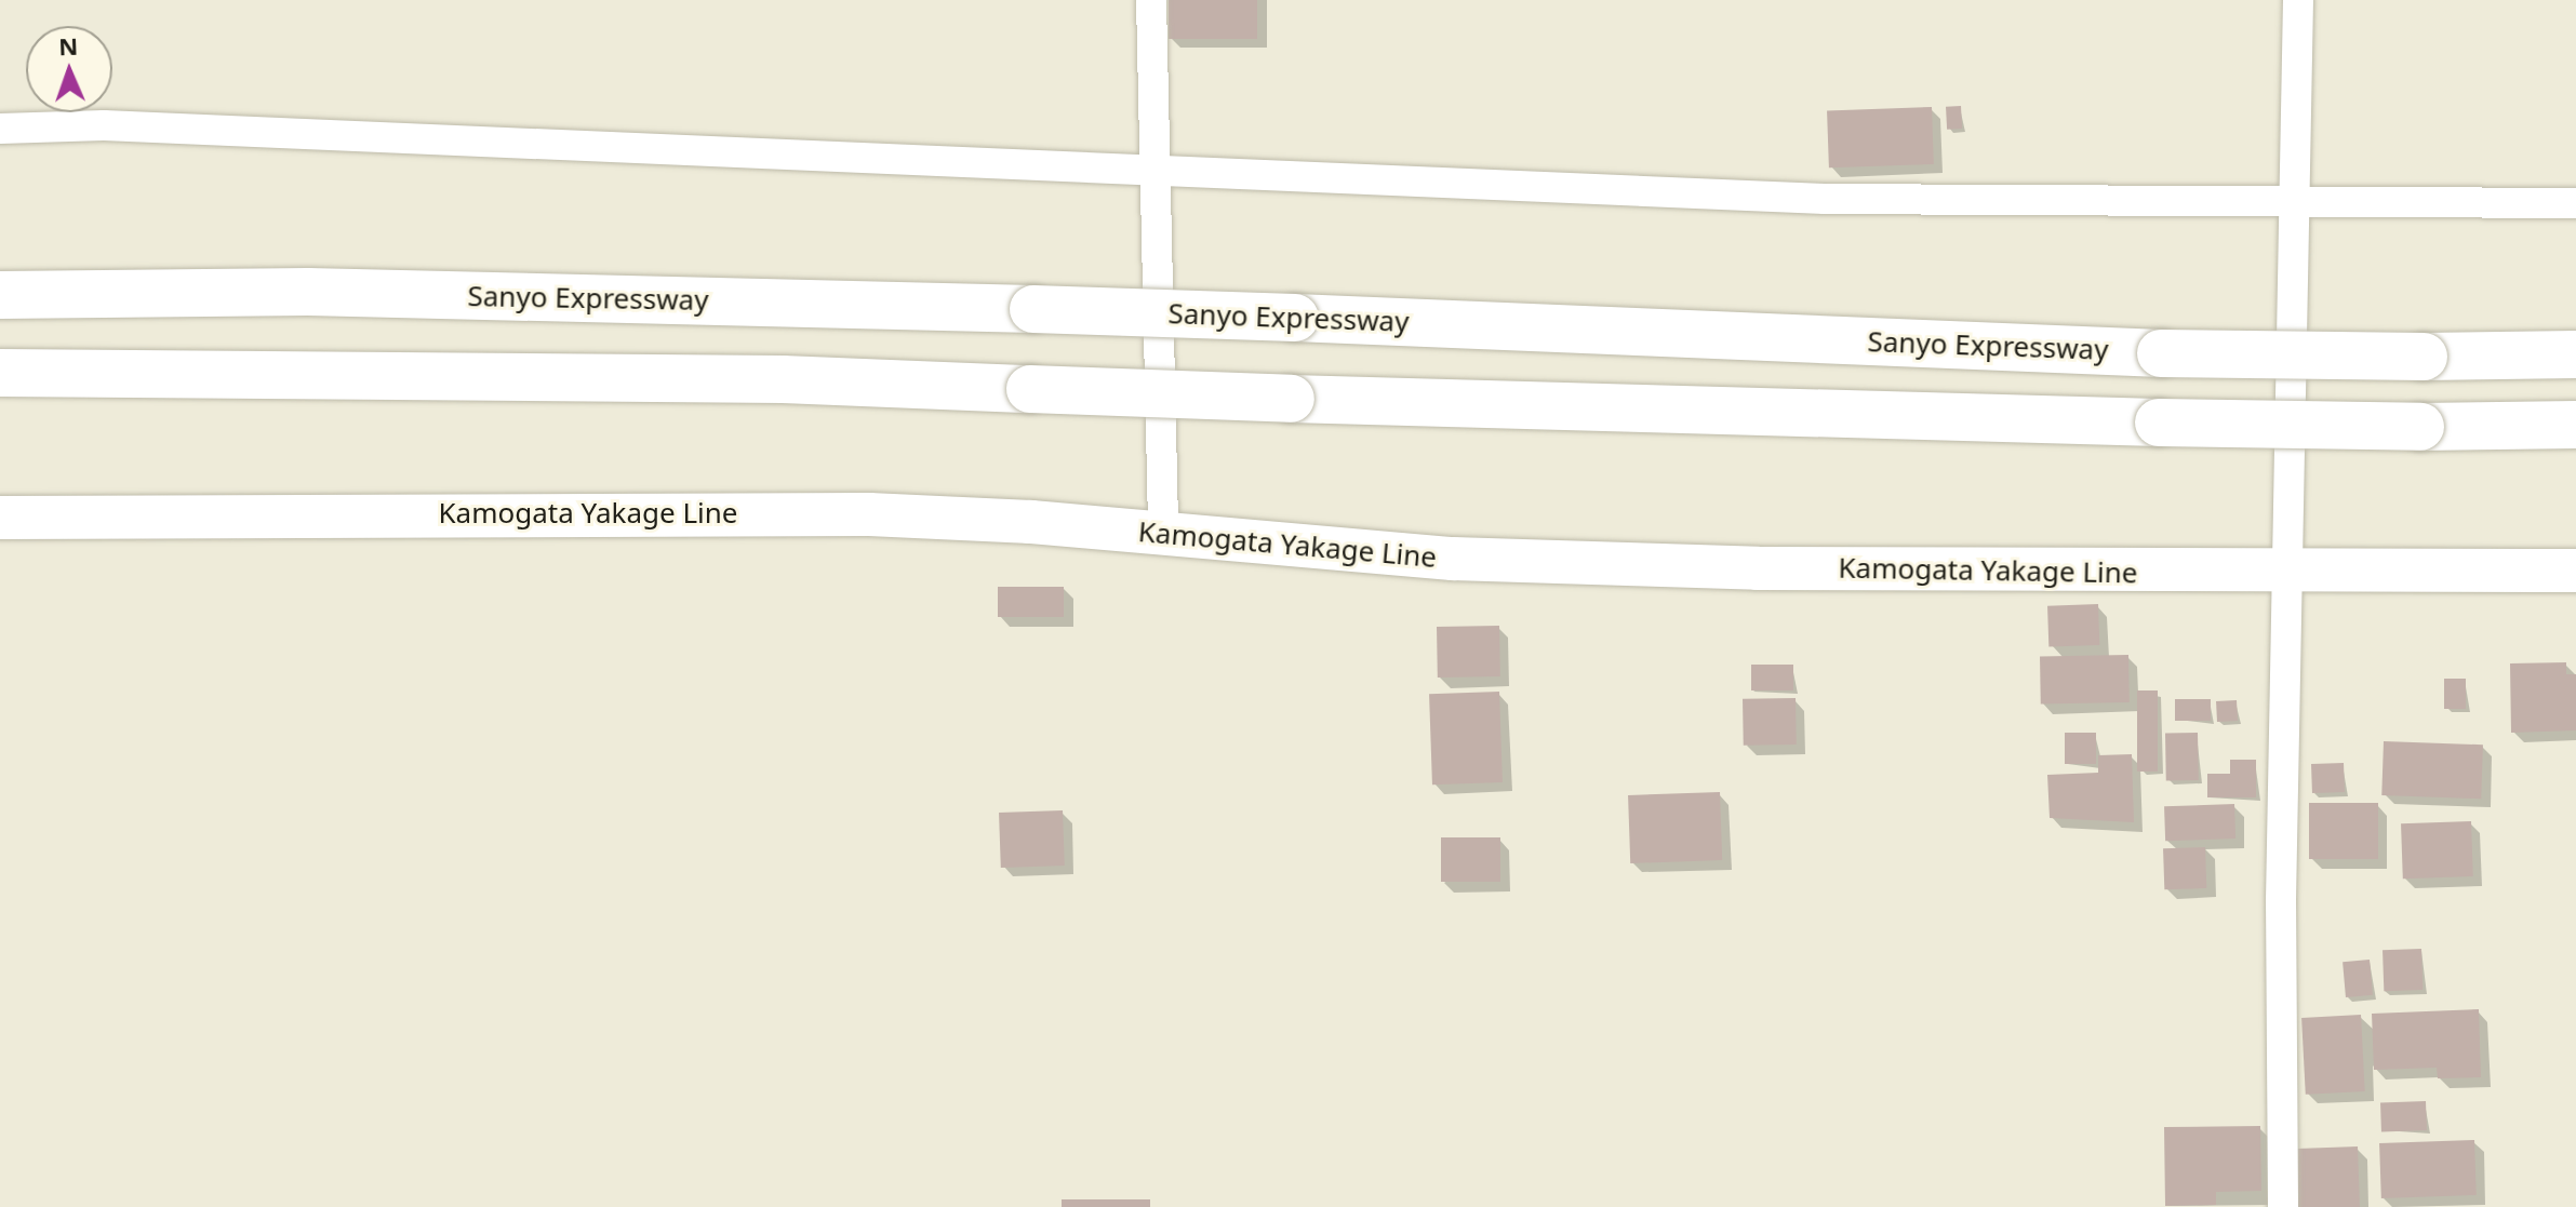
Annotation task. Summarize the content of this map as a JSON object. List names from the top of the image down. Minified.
{"streets":{"highway":["Sanyo Expressway"],"main road":["Kamogata Yakage Line"]},"north":"top"}
